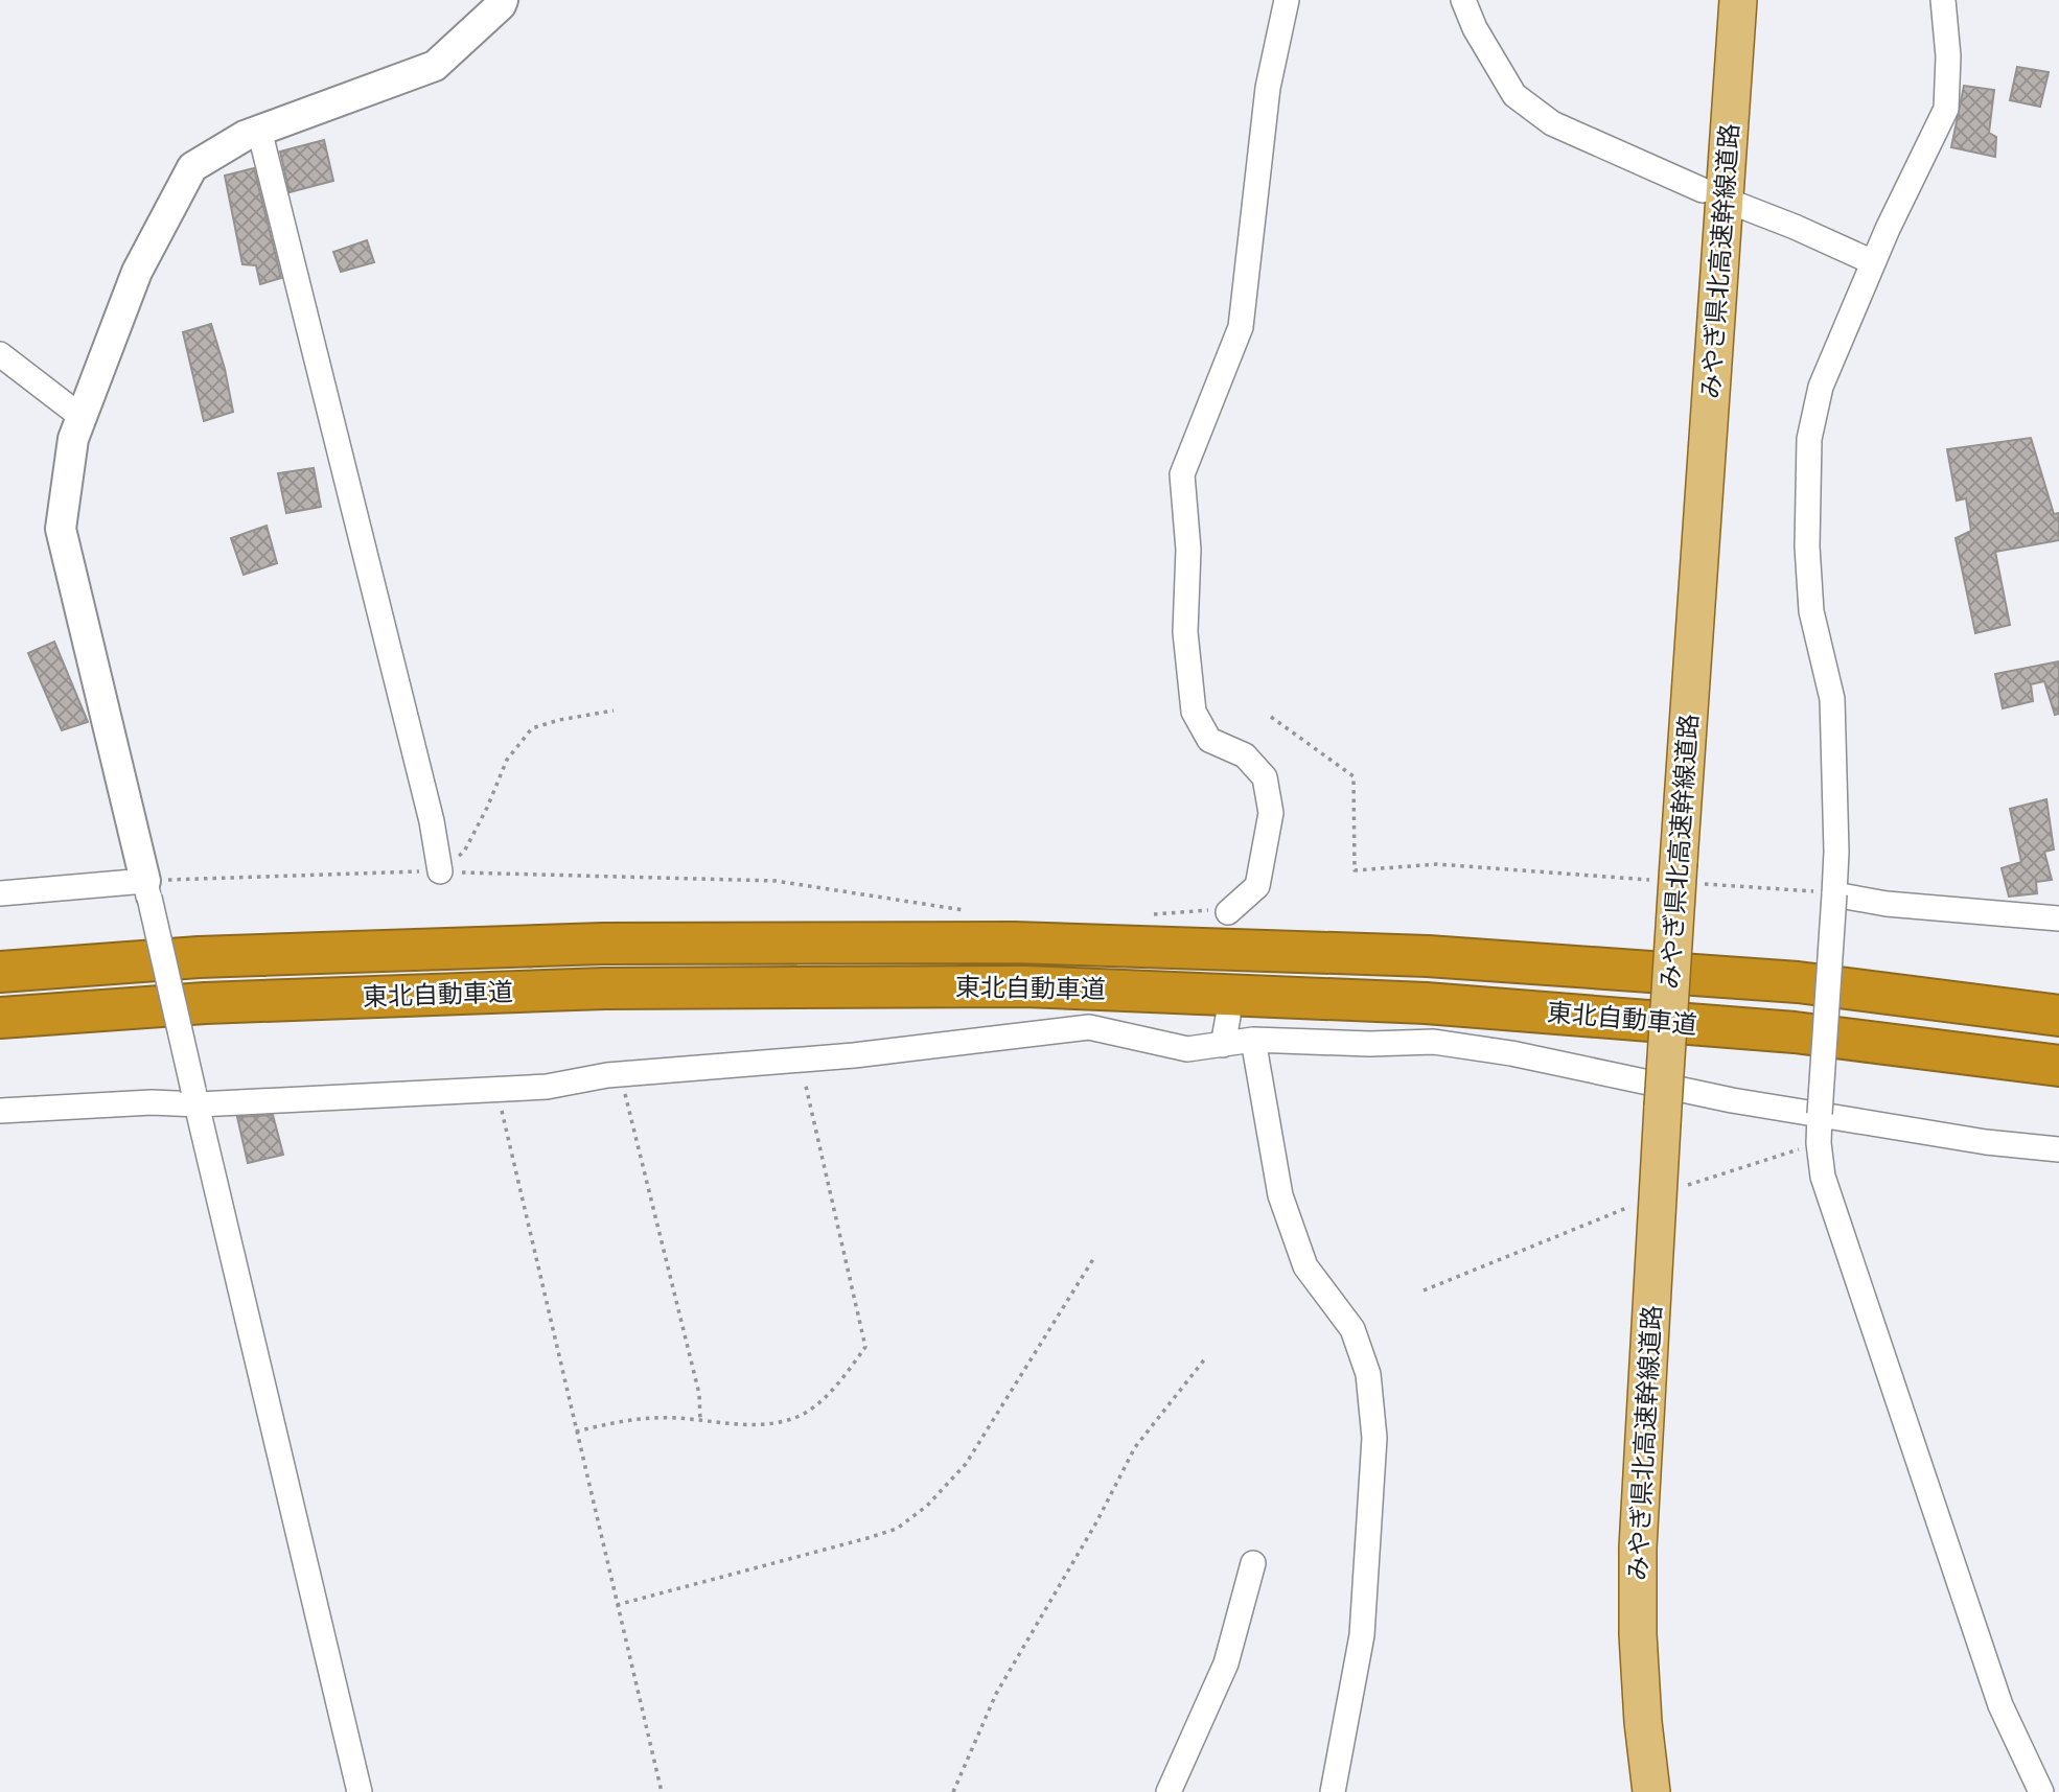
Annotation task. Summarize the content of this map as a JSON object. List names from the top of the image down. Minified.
{"streets":{"highway":["東北自動車道"],"main road":["みやぎ県北高速幹線道路"]}}
